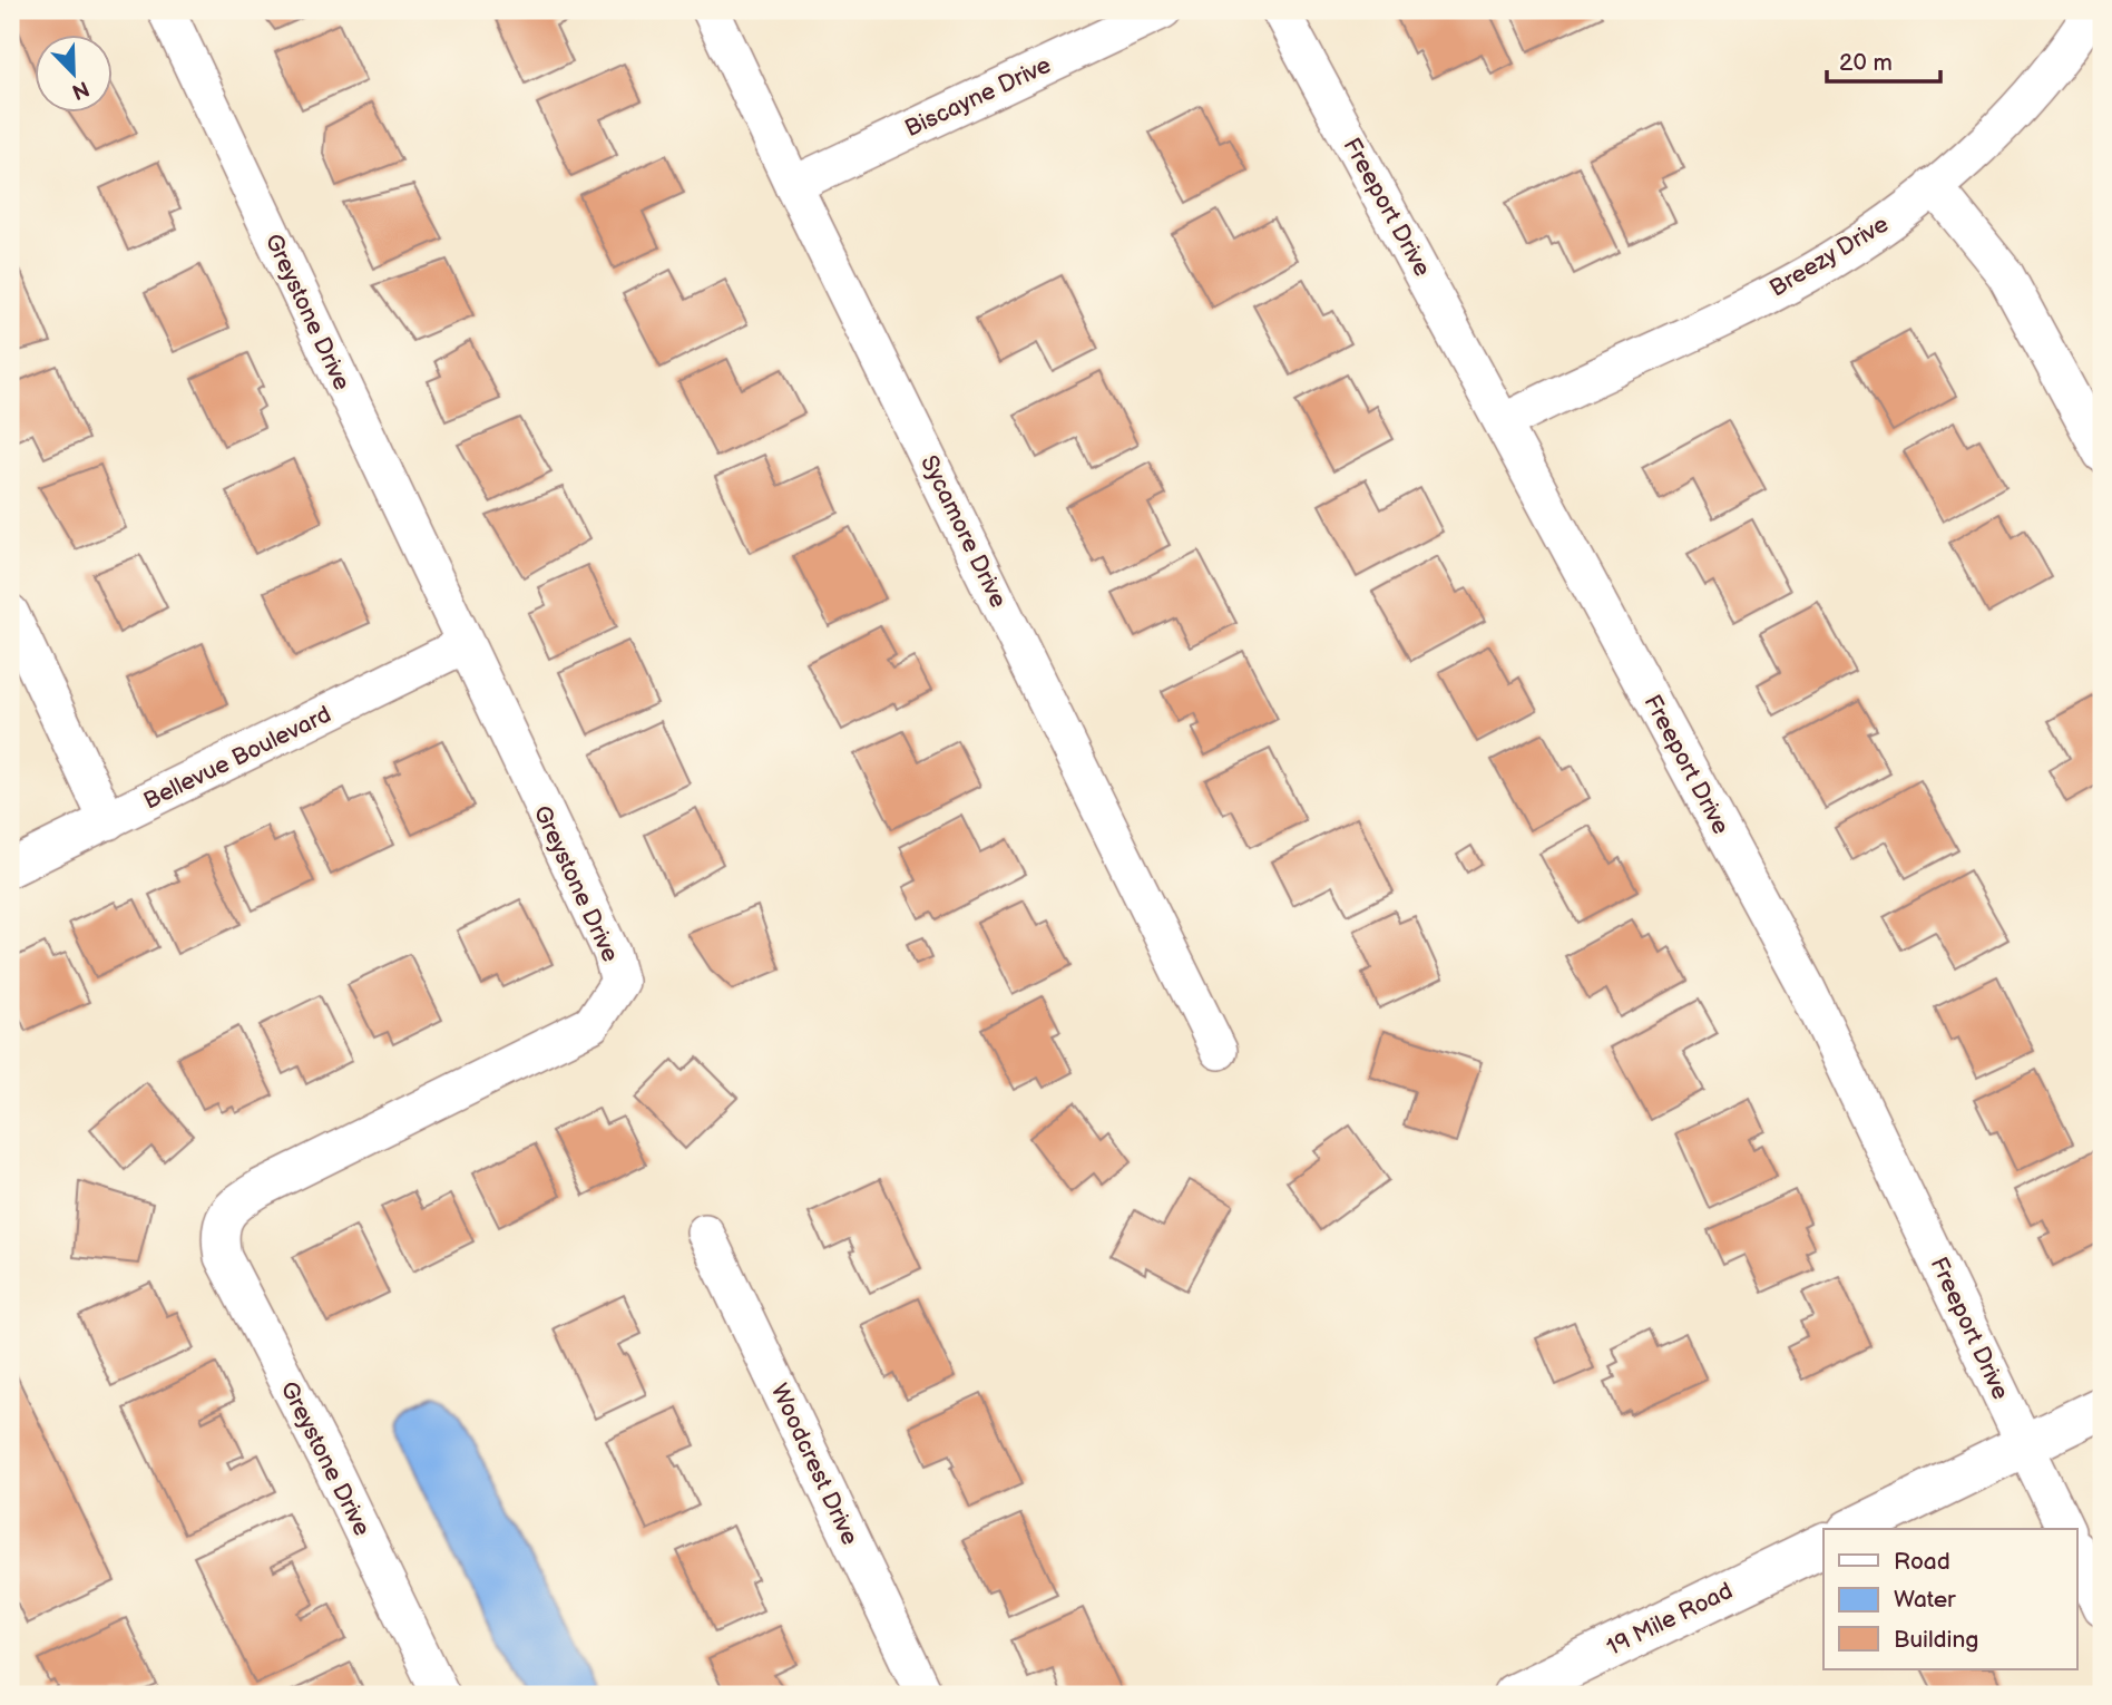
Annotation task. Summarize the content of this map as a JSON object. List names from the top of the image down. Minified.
{"streets":{"street":["Biscayne Drive","Freeport Drive","Breezy Drive","Greystone Drive","Sycamore Drive","Bellevue Boulevard","Woodcrest Drive","19 Mile Road"]},"crossings":[["Biscayne Drive","Sycamore Drive"],["Freeport Drive","Breezy Drive"],["Greystone Drive","Bellevue Boulevard"]],"legend":["Road","Water","Building"],"scale_bar":"20 m","north":"bottom right"}
